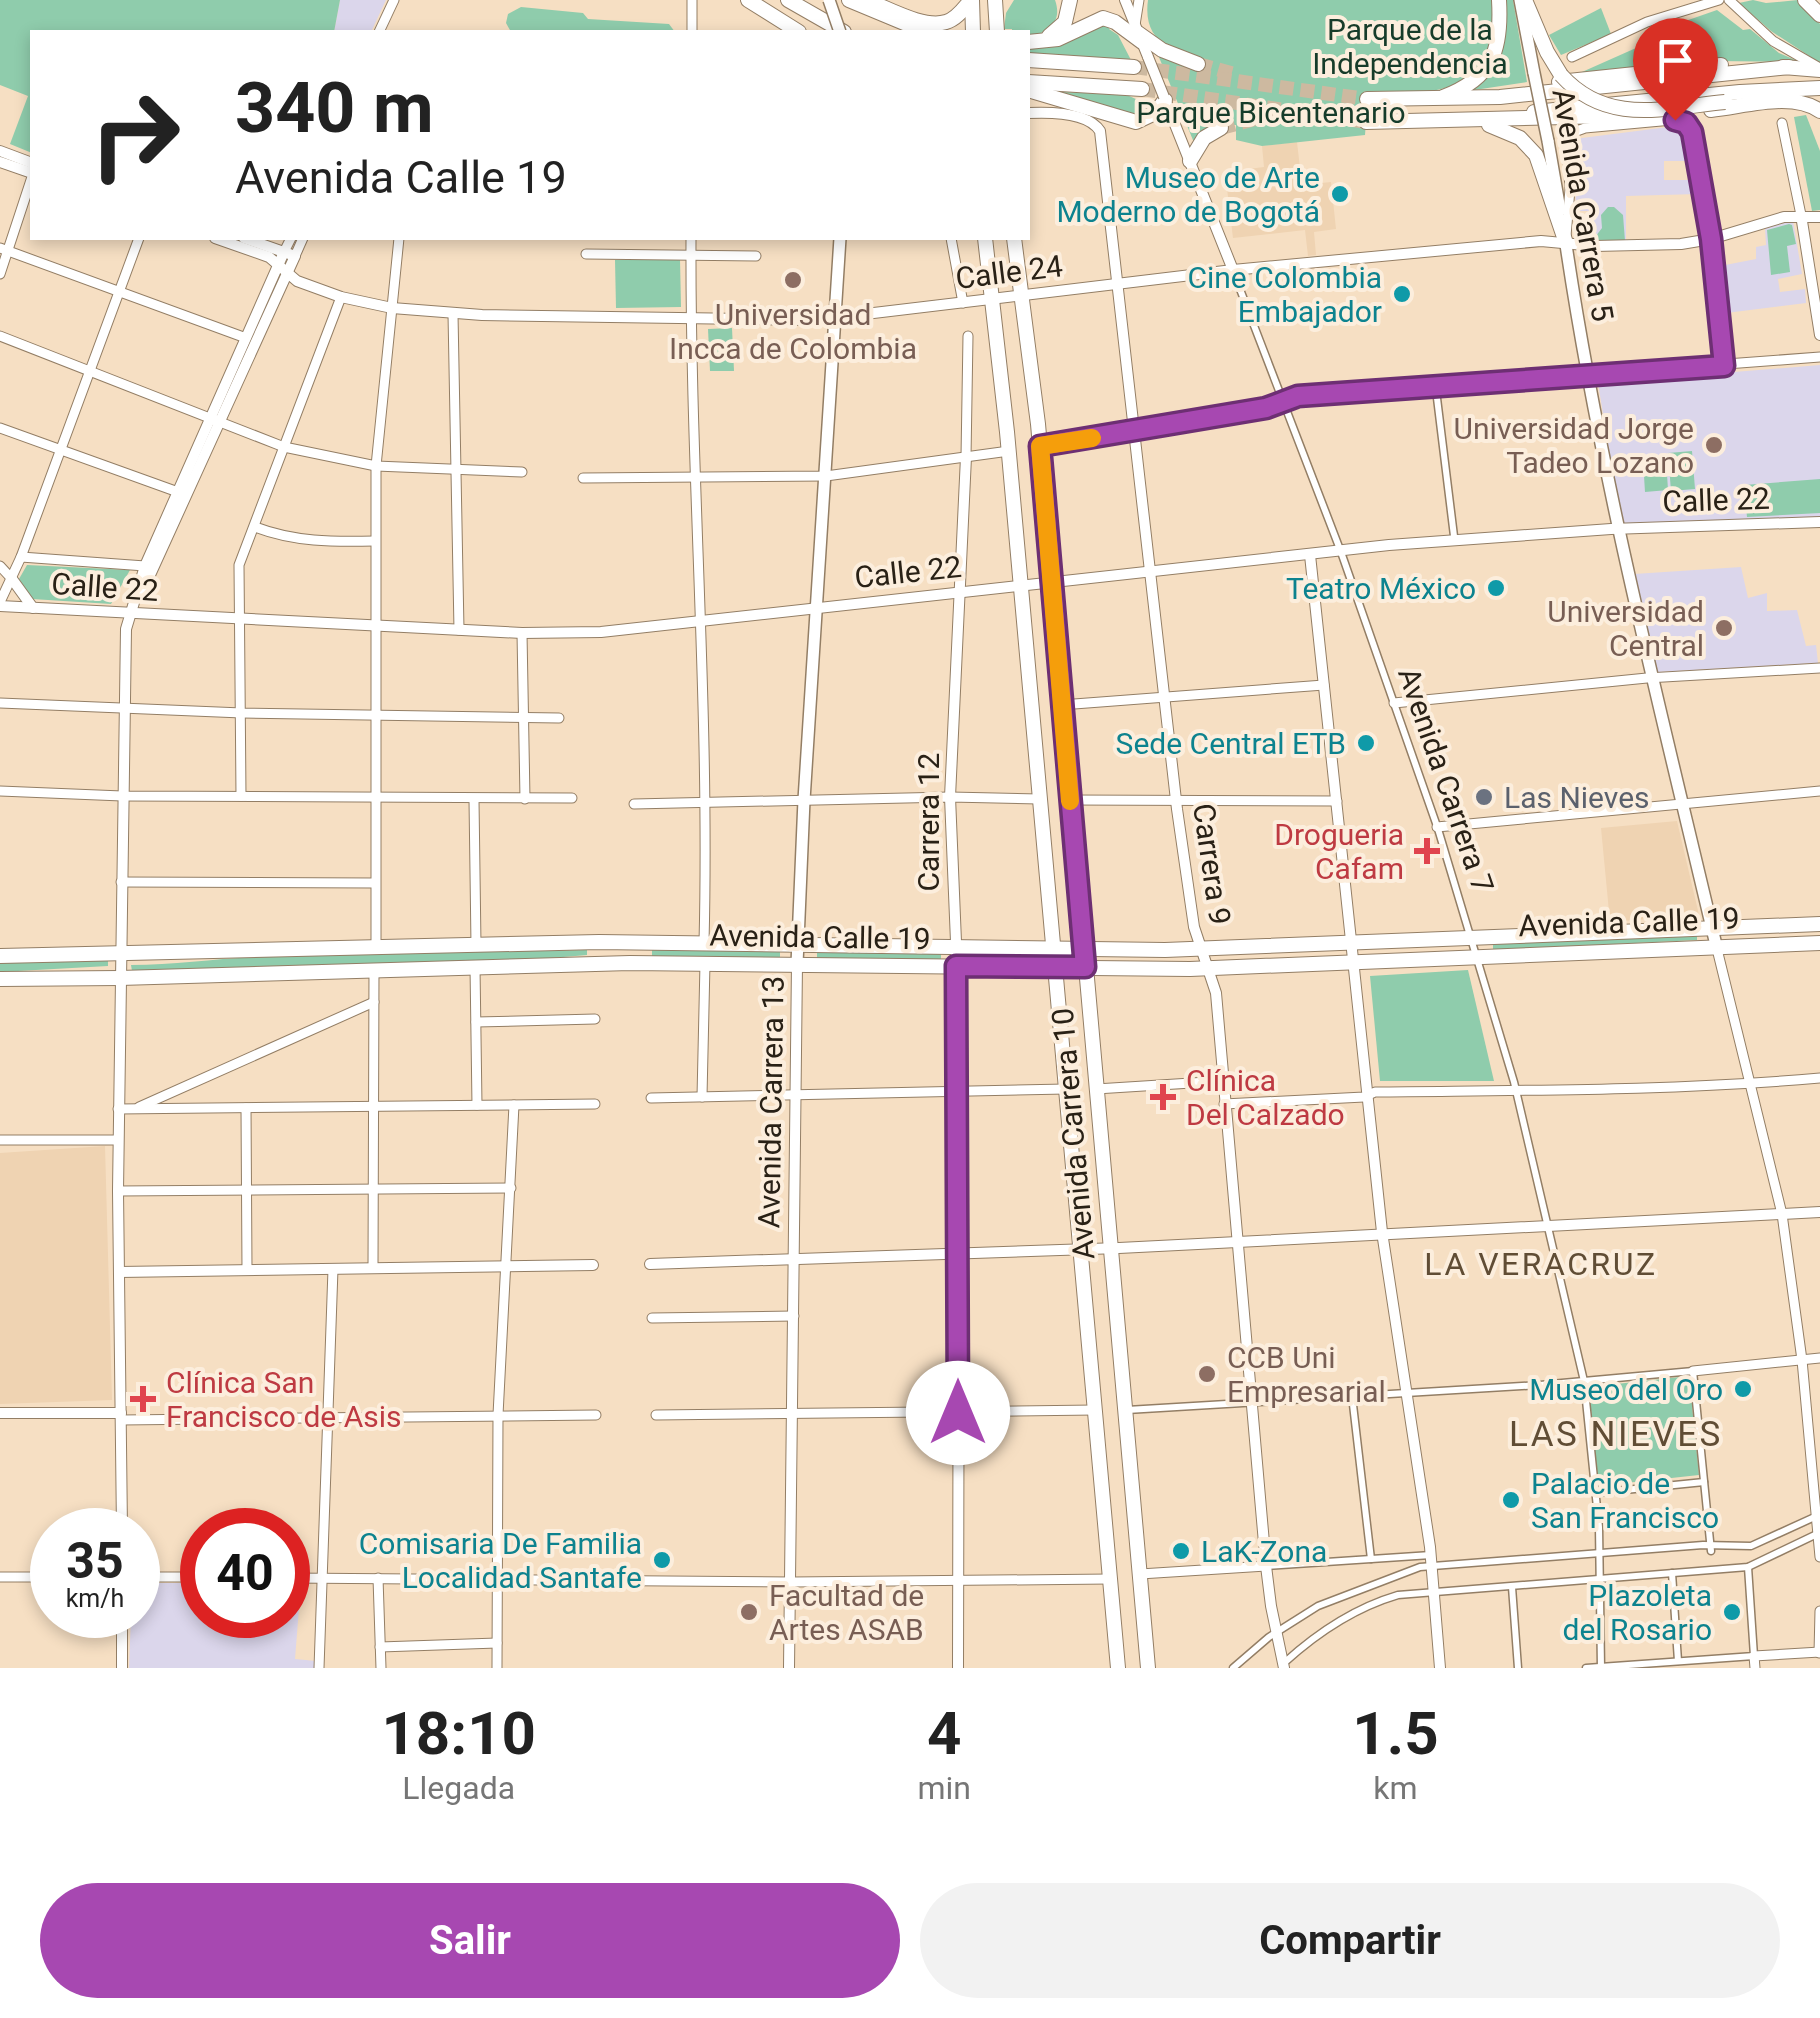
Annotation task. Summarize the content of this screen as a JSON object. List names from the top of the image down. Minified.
{"streets":{"main road":["Avenida Carrera 5","Avenida Calle 19","Avenida Carrera 13","Avenida Carrera 10"],"street":["Calle 24","Calle 22","Avenida Carrera 7","Carrera 12","Carrera 9"]},"crossings":[["Avenida Carrera 5","Calle 24"],["Avenida Carrera 5","Calle 22"],["Avenida Carrera 5","Avenida Calle 19"],["Calle 24","Avenida Carrera 7"],["Calle 24","Carrera 9"],["Calle 24","Avenida Carrera 13"],["Calle 24","Avenida Carrera 10"],["Calle 22","Avenida Carrera 7"],["Calle 22","Carrera 12"],["Calle 22","Carrera 9"],["Calle 22","Avenida Carrera 13"],["Calle 22","Avenida Carrera 10"],["Avenida Carrera 7","Avenida Calle 19"],["Carrera 12","Avenida Calle 19"],["Carrera 9","Avenida Calle 19"],["Avenida Calle 19","Avenida Carrera 13"],["Avenida Calle 19","Avenida Carrera 10"]],"districts":["LA VERACRUZ","LAS NIEVES"],"parks":["Parque de la Independencia","Parque Bicentenario"],"places":{"other":["Museo de Arte Moderno de Bogotá","Universidad Incca de Colombia","Cine Colombia Embajador","Universidad Jorge Tadeo Lozano","Teatro México","Universidad Central","Sede Central ETB","Las Nieves","CCB Uni Empresarial","Museo del Oro","Palacio de San Francisco","LaK-Zona","Comisaria De Familia Localidad Santafe","Facultad de Artes ASAB","Plazoleta del Rosario"],"health":["Drogueria Cafam","Clínica Del Calzado","Clínica San Francisco de Asis"]},"page":{"turn":["340 m","Avenida Calle 19"],"speed":"35 km/h","limit":"40","eta":["18:10","Llegada","4","min","1.5","km"],"buttons":["Salir","Compartir"]}}
